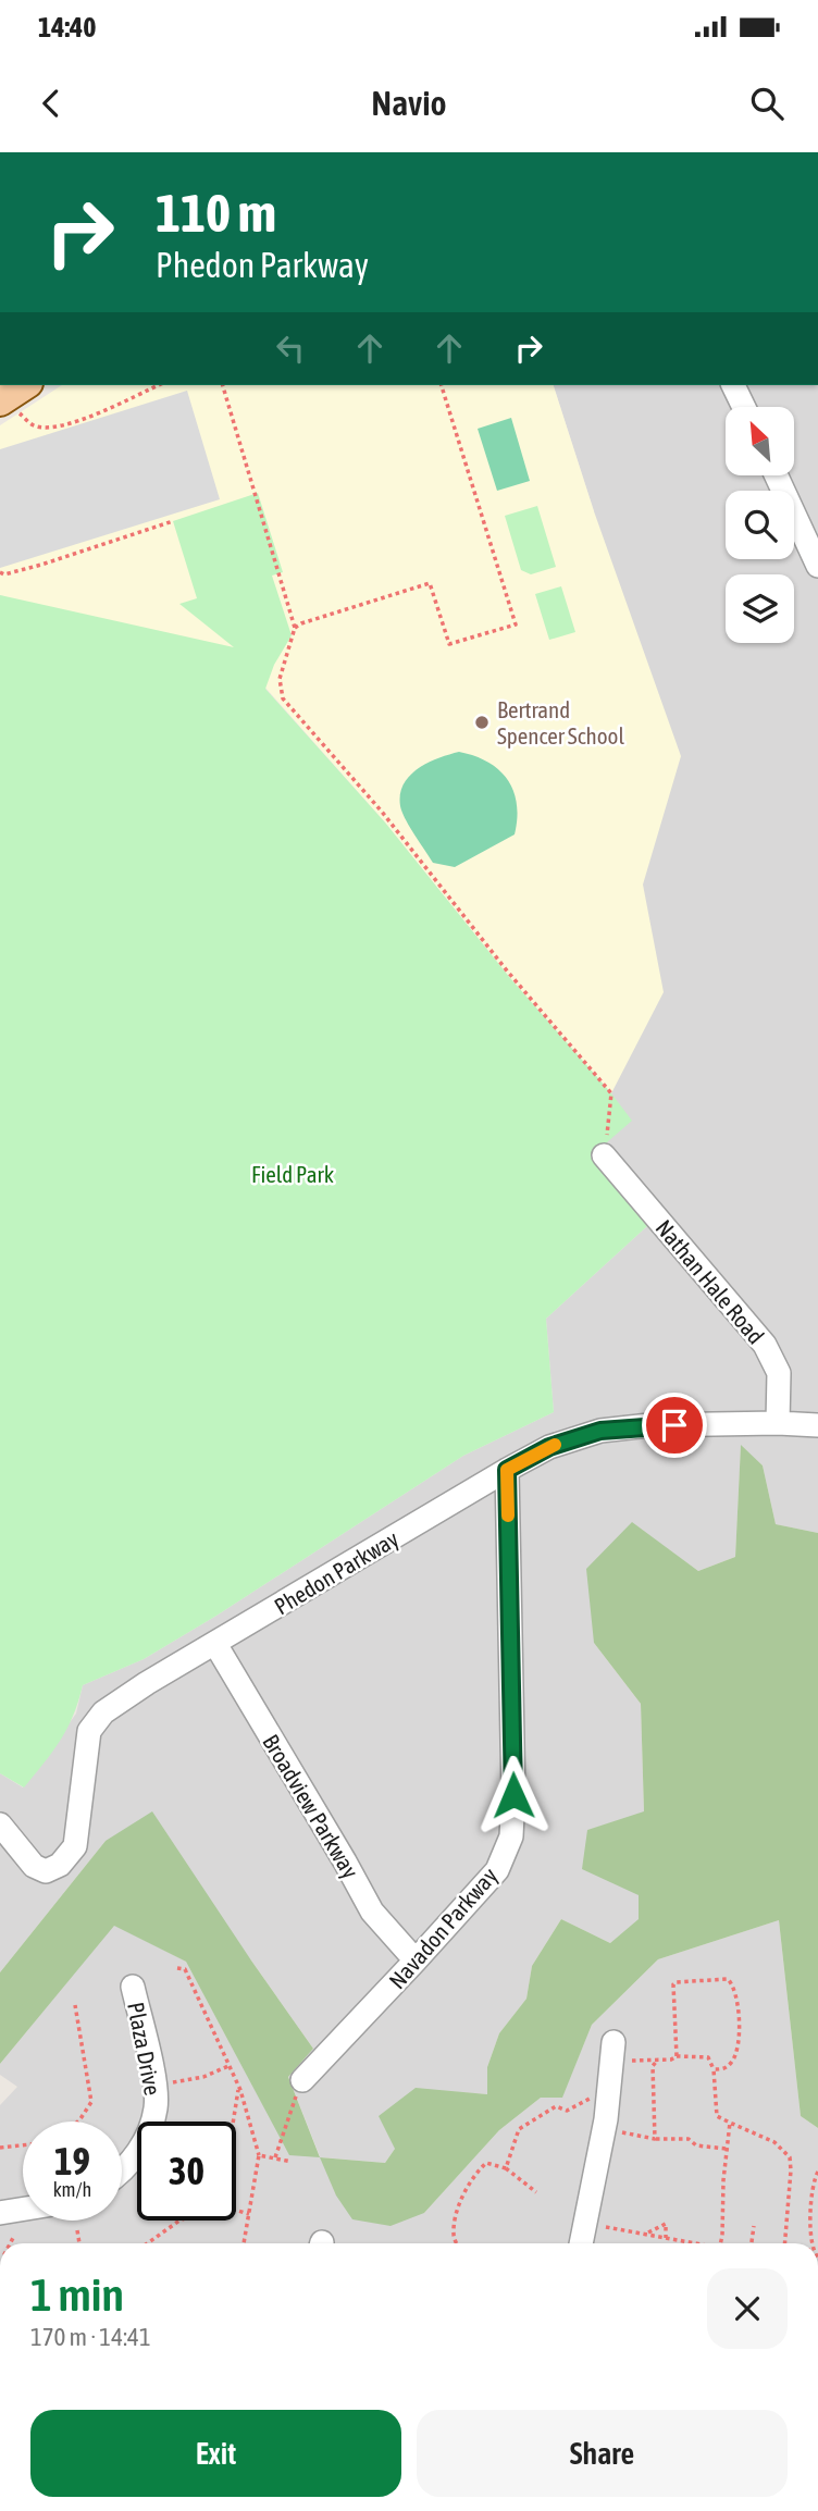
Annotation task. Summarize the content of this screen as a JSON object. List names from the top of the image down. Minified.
{"streets":{"street":["Nathan Hale Road","Phedon Parkway","Broadview Parkway","Navadon Parkway","Plaza Drive"]},"crossings":[["Nathan Hale Road","Phedon Parkway"],["Phedon Parkway","Broadview Parkway"],["Phedon Parkway","Navadon Parkway"],["Broadview Parkway","Navadon Parkway"]],"parks":["Field Park"],"places":["Bertrand Spencer School"],"north":"top left","page":{"status":"14:40","header":"Navio","turn":["110 m","Phedon Parkway"],"speed":"19 km/h","limit":"30","heading":["1 min","170 m · 14:41"],"buttons":["Exit","Share"]}}
